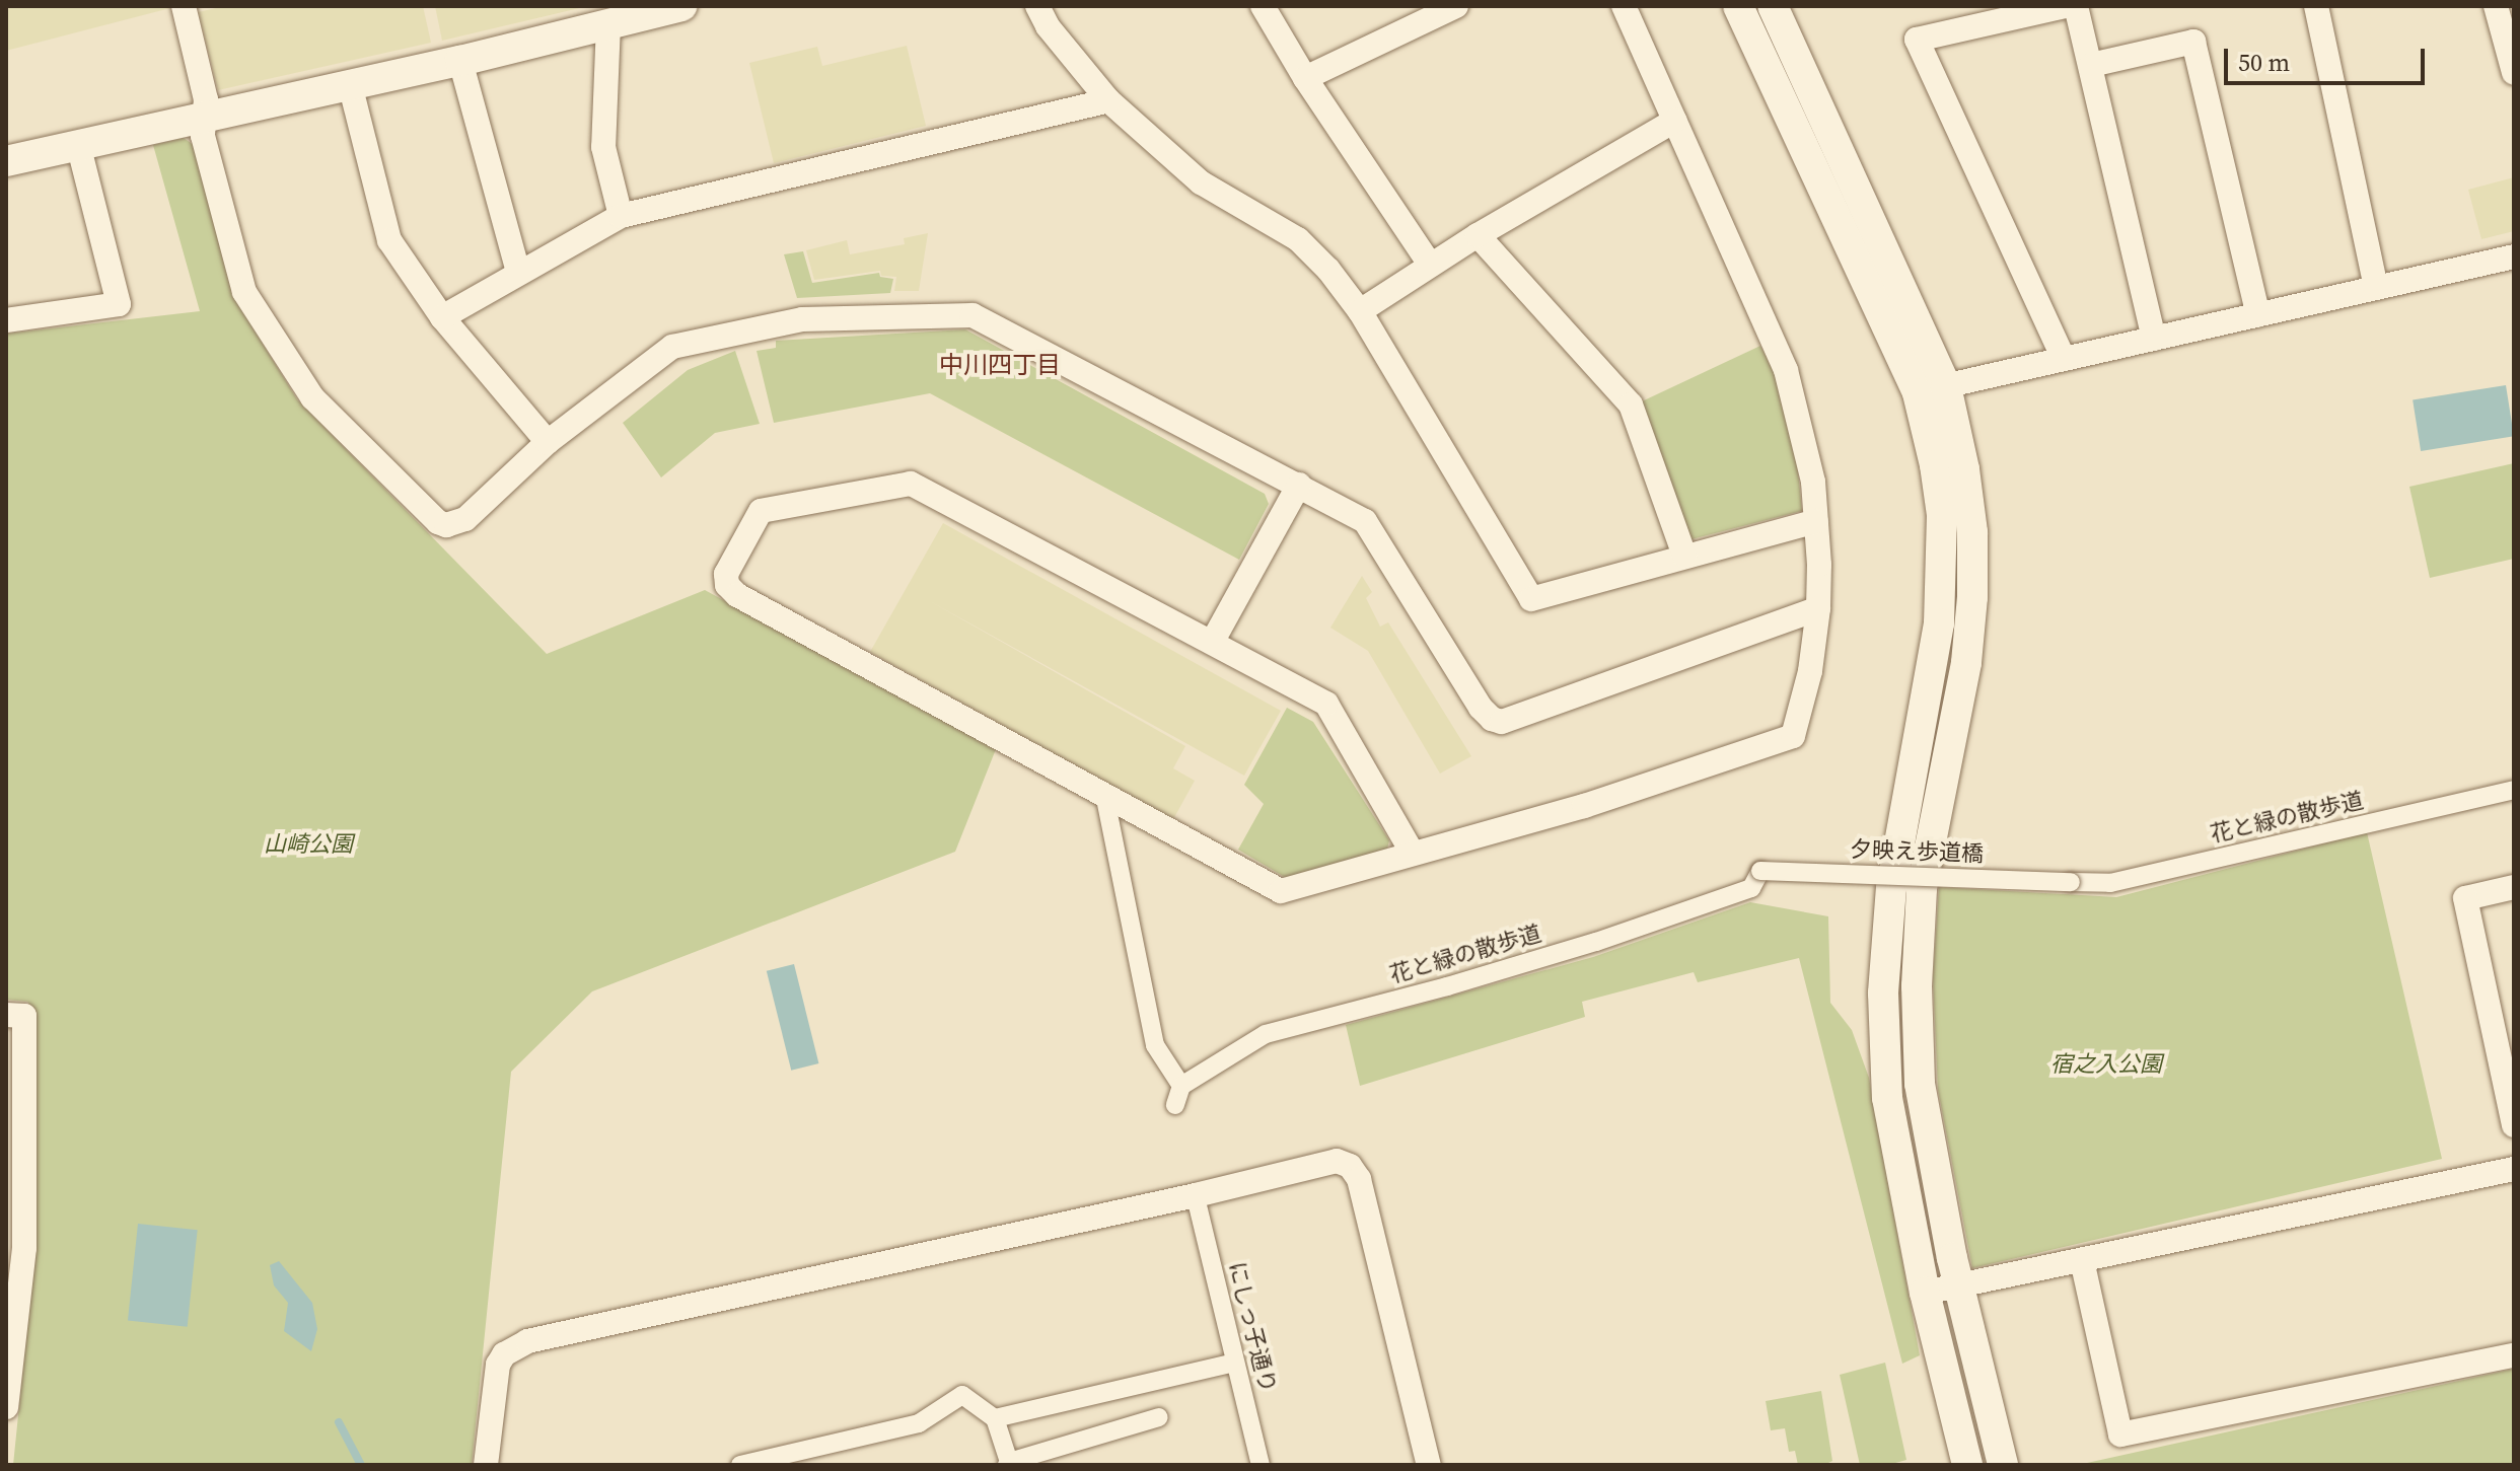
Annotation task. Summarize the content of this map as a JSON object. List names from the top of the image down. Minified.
{"streets":{"street":["花と緑の散歩道","夕映え歩道橋","にしっ子通り"]},"crossings":[["花と緑の散歩道","夕映え歩道橋"]],"districts":["中川四丁目"],"parks":["山崎公園","宿之入公園"],"scale_bar":"50 m"}
